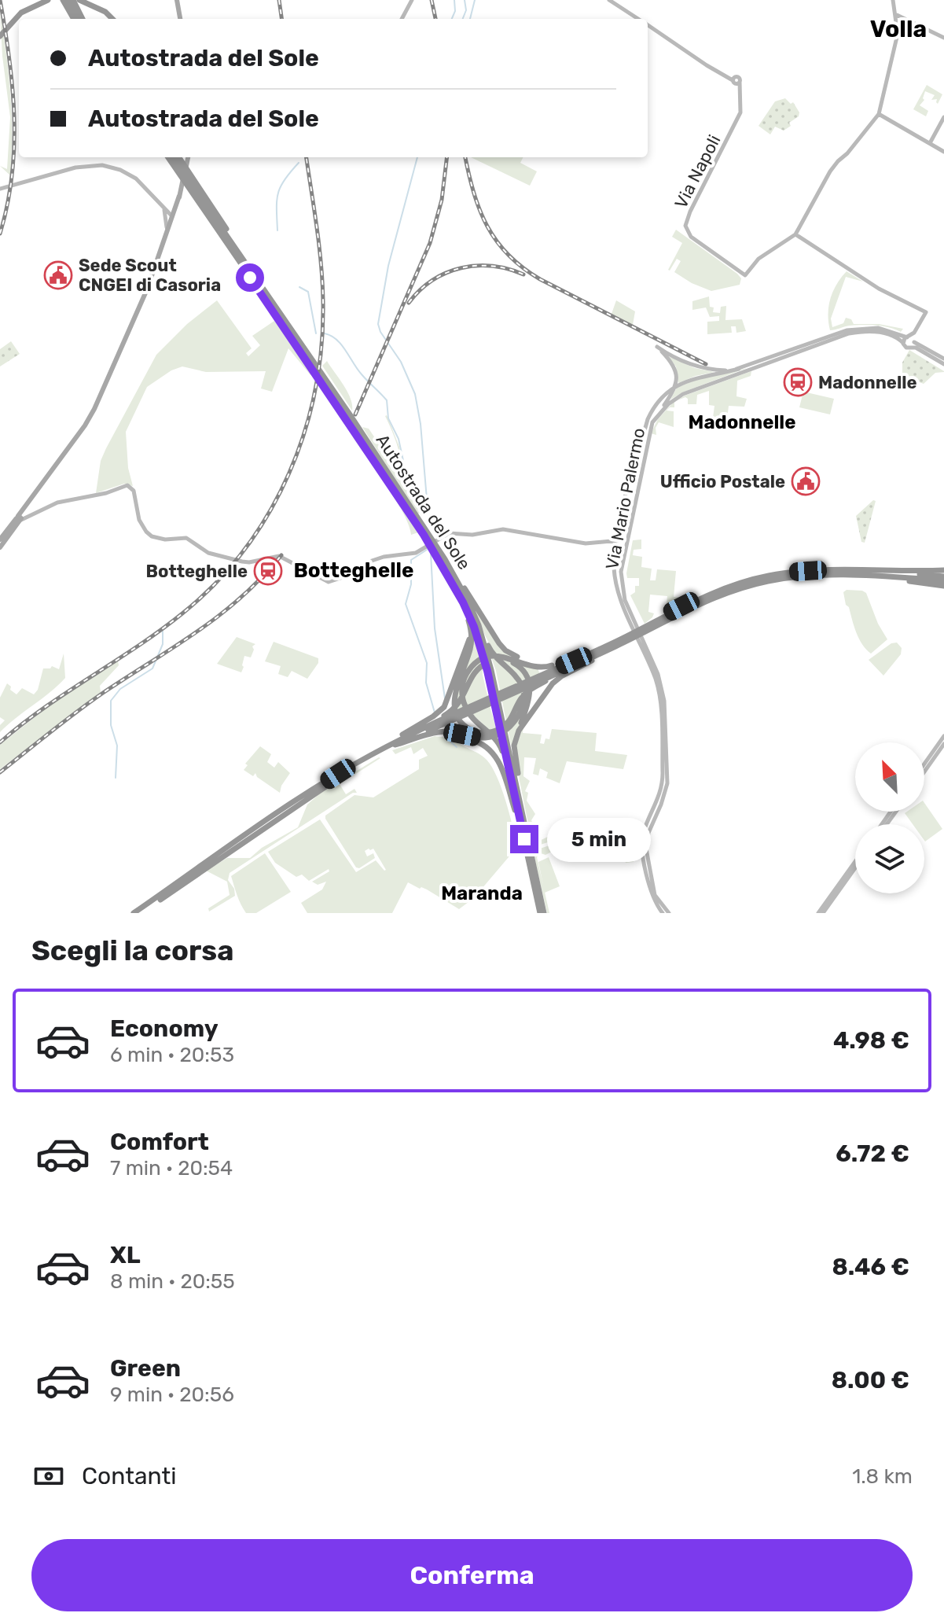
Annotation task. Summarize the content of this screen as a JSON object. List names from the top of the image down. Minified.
{"streets":{"highway":["Autostrada del Sole"],"street":["Via Napoli","Via Mario Palermo"]},"districts":["Volla","Madonnelle","Botteghelle","Maranda"],"places":{"public building":["Sede Scout CNGEI di Casoria","Ufficio Postale"],"station":["Madonnelle","Botteghelle"]},"north":"top left","page":{"banner":["Autostrada del Sole","Autostrada del Sole"],"bubble":"5 min","heading":"Scegli la corsa","list":[{"name":"Economy","note":"6 min · 20:53","value":"4.98 €"},{"name":"Comfort","note":"7 min · 20:54","value":"6.72 €"},{"name":"XL","note":"8 min · 20:55","value":"8.46 €"},{"name":"Green","note":"9 min · 20:56","value":"8.00 €"}],"pay":["Contanti","1.8 km"],"buttons":"Conferma"}}
